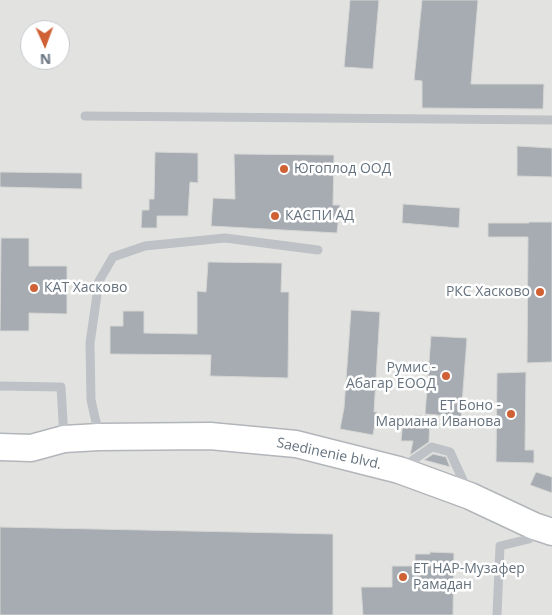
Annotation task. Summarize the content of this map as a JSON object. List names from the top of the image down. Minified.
{"streets":{"main road":["Saedinenie blvd."]},"places":["Югоплод ООД","КАСПИ АД","КАТ Хасково","РКС Хасково","Румис - Абагар ЕООД","ЕТ Боно - Мариана Иванова","ЕТ НАР-Музафер Рамадан"],"north":"bottom"}
